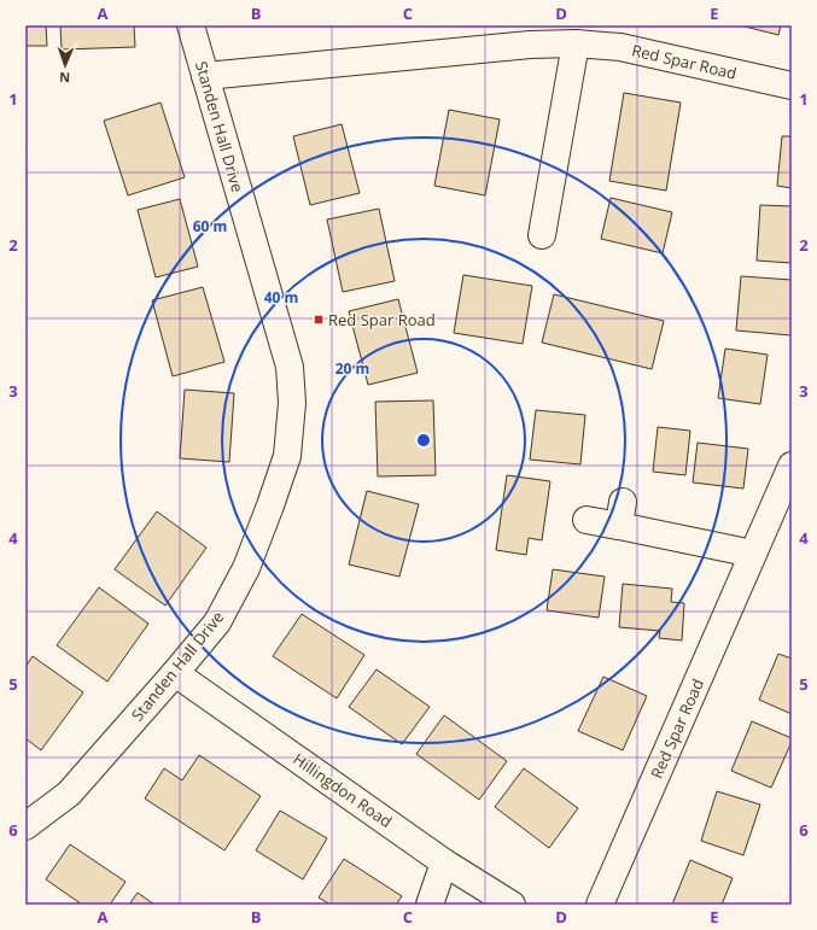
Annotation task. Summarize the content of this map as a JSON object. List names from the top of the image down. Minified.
{"streets":{"street":["Red Spar Road","Standen Hall Drive","Hillingdon Road"]},"crossings":[["Red Spar Road","Standen Hall Drive"],["Standen Hall Drive","Hillingdon Road"]],"places":{"transit":["Red Spar Road"]},"north":"bottom","grid":{"columns":["A","B","C","D","E"],"rows":["1","2","3","4","5","6"]},"rings":["60 m","40 m","20 m"]}
